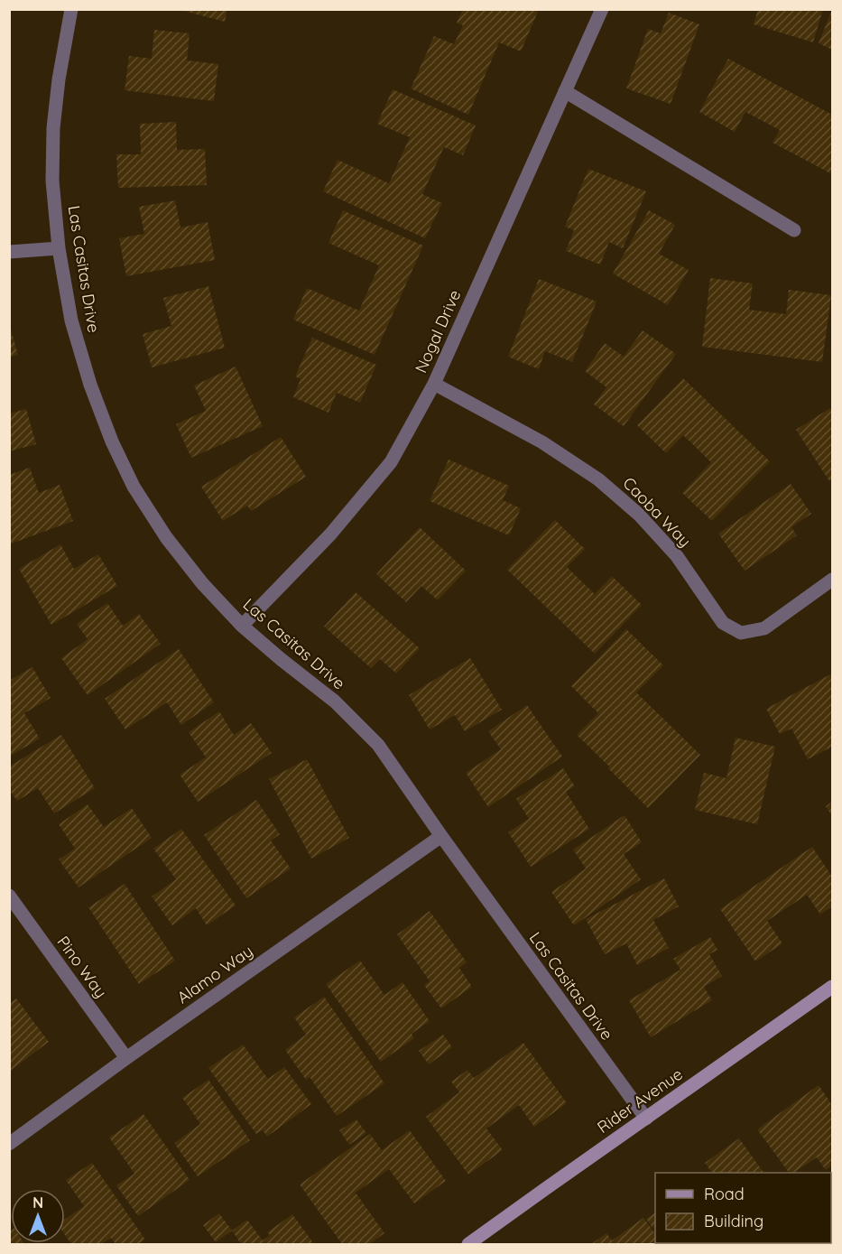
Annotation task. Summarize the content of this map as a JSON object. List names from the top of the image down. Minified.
{"streets":{"street":["Las Casitas Drive","Nogal Drive","Caoba Way","Pino Way","Alamo Way","Rider Avenue"]},"crossings":[["Las Casitas Drive","Nogal Drive"],["Las Casitas Drive","Alamo Way"],["Las Casitas Drive","Rider Avenue"],["Nogal Drive","Caoba Way"],["Pino Way","Alamo Way"]],"legend":["Road","Building"],"north":"top"}
